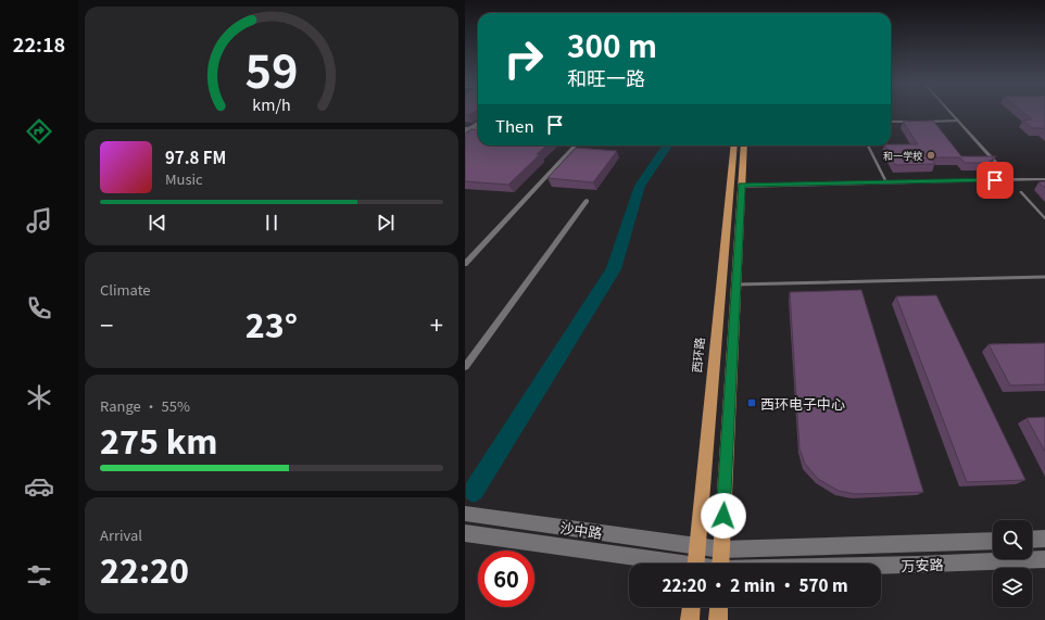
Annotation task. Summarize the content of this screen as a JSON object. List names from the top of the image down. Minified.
{"streets":{"main road":["西环路"],"street":["沙中路","万安路"]},"crossings":[["西环路","沙中路"],["西环路","万安路"],["沙中路","万安路"]],"places":{"other":["和一学校"],"transit":["西环电子中心"]},"page":{"tabs":"22:18","turn":["300 m","和旺一路"],"then":"Then","song":["97.8 FM","Music"],"tile":["Climate",["Range · 55%","275 km"],["Arrival","22:20"]],"heat":["−","23°","+"],"limit":"60","trip":"22:20 · 2 min · 570 m","gauge":["59","km/h"]}}
